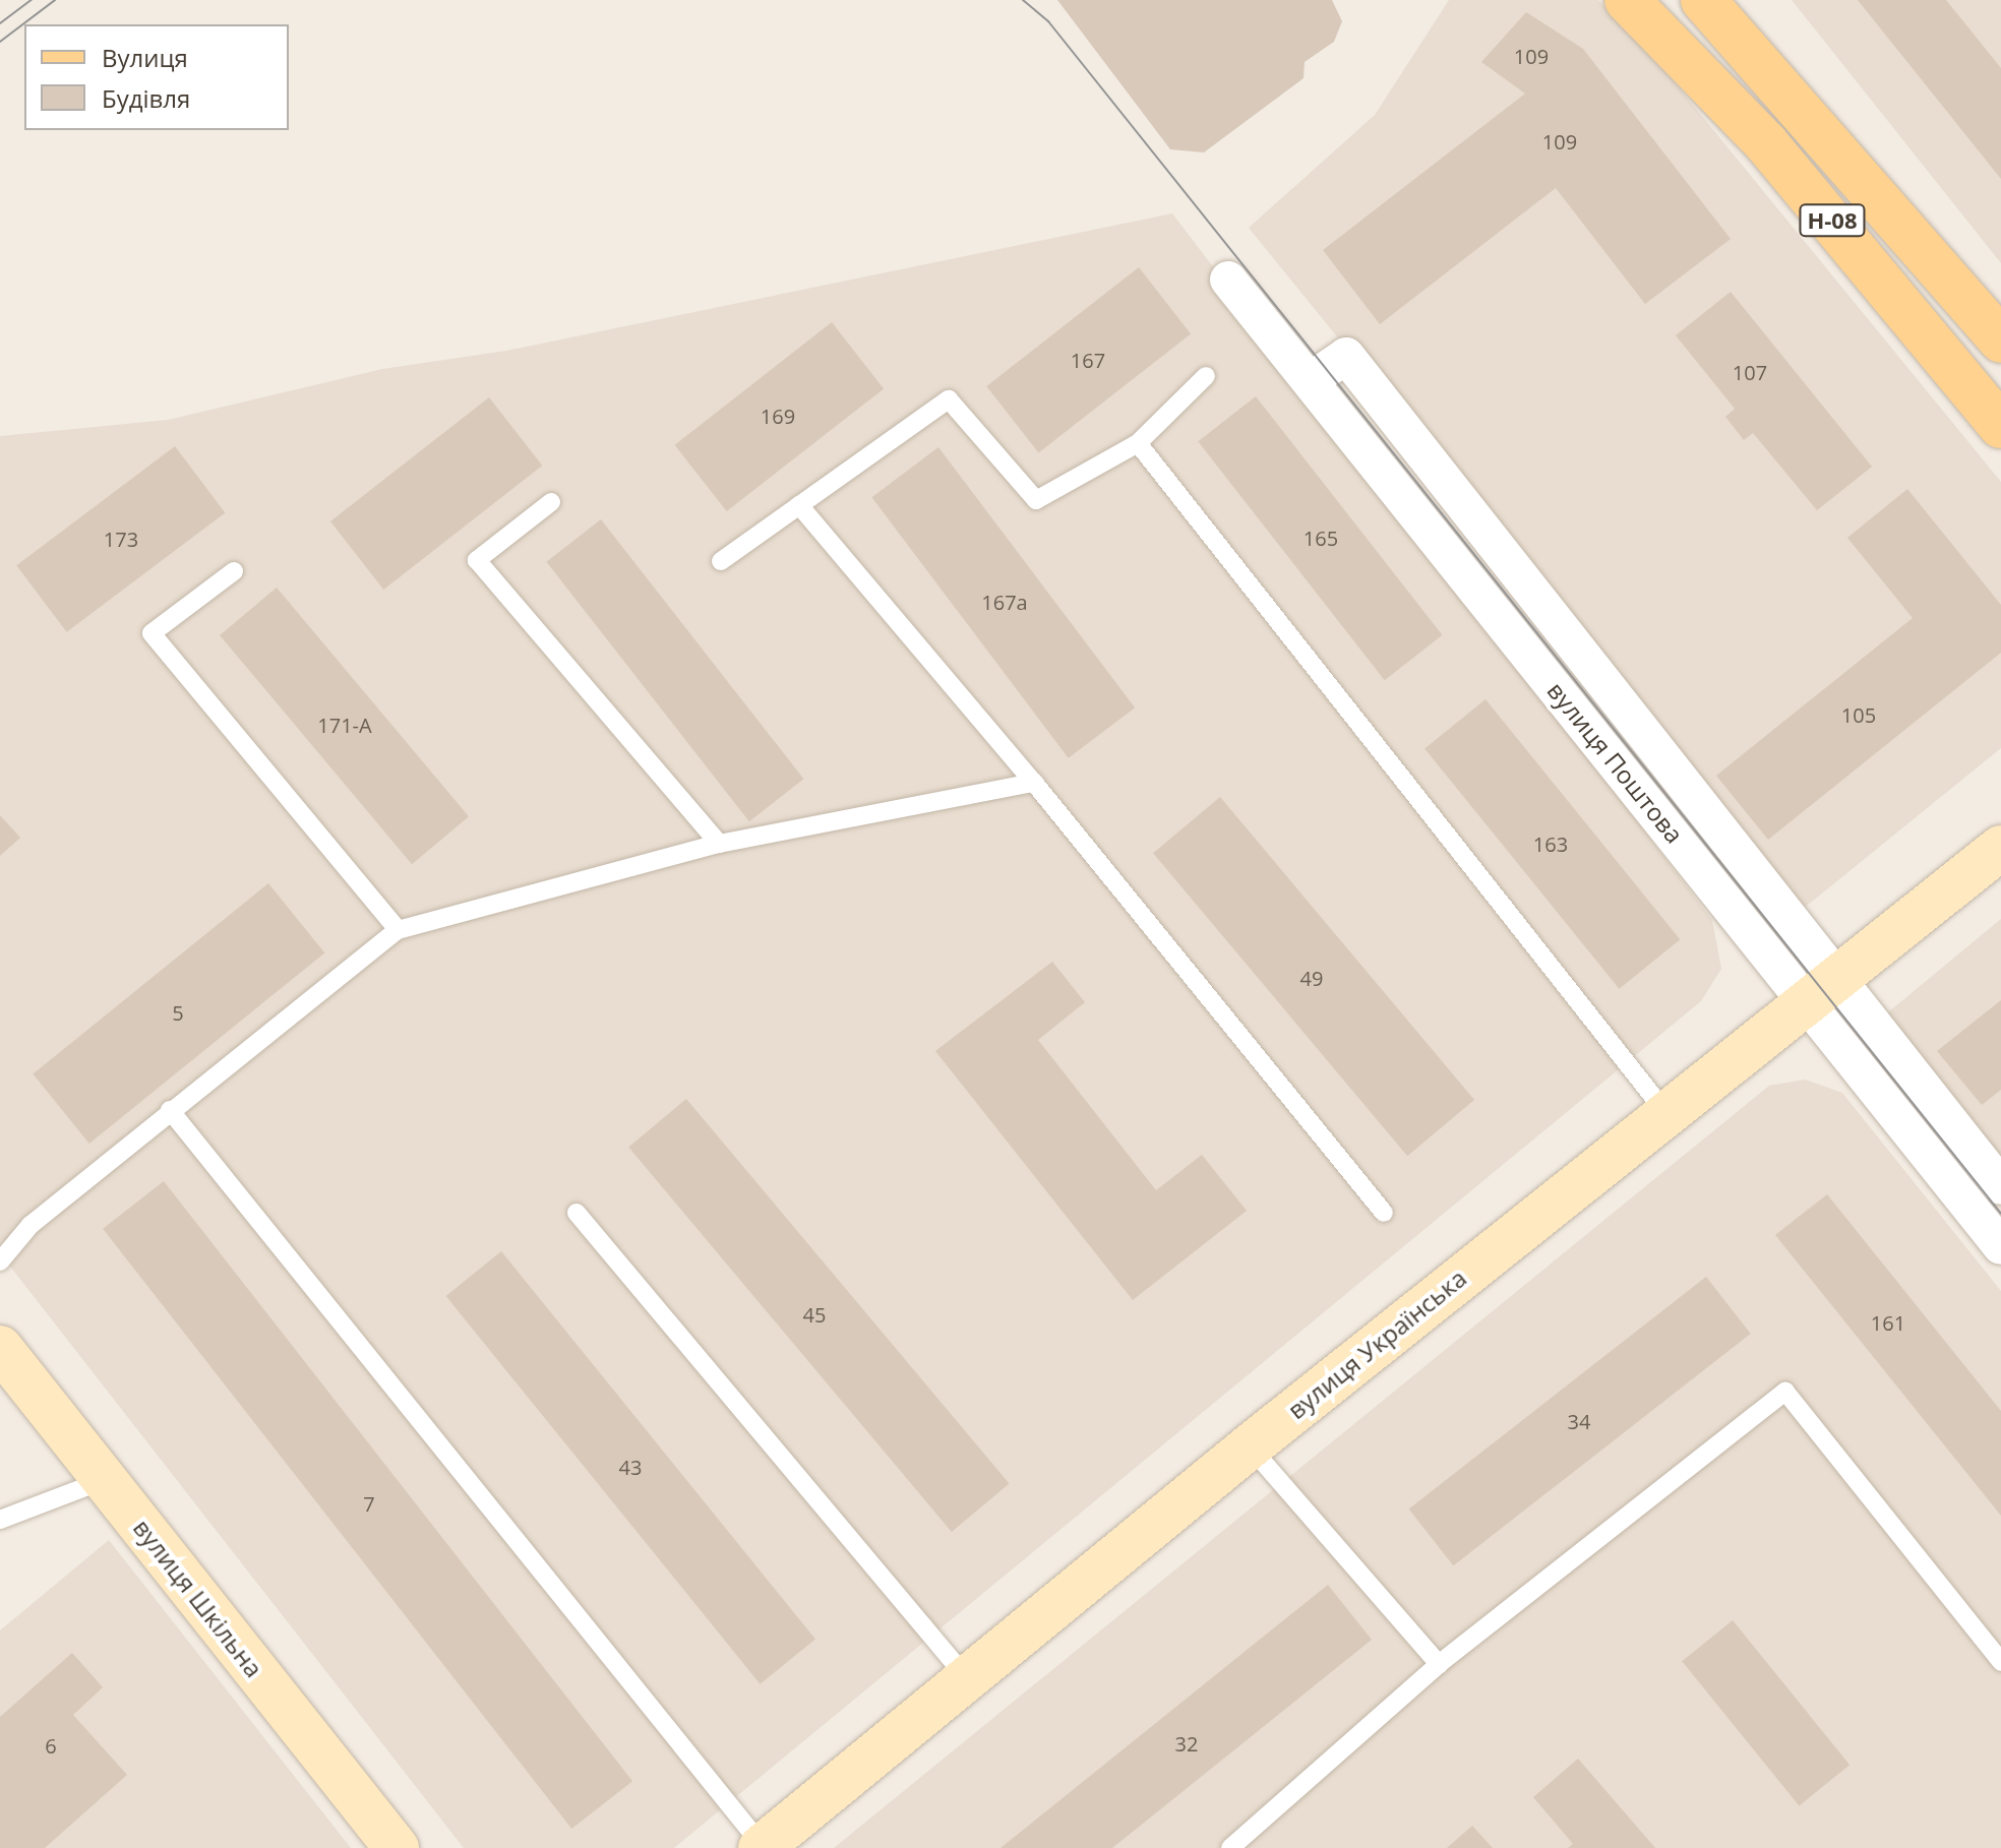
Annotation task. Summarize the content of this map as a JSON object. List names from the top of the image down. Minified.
{"streets":{"main road":["Н-08","вулиця Українська","вулиця Шкільна"],"street":["вулиця Поштова"]},"crossings":[["вулиця Поштова","вулиця Українська"]],"house_numbers":["109","109","167","107","169","165","173","167а","105","171-А","163","49","5","45","161","34","43","7","32","6"],"legend":["Вулиця","Будівля"]}
